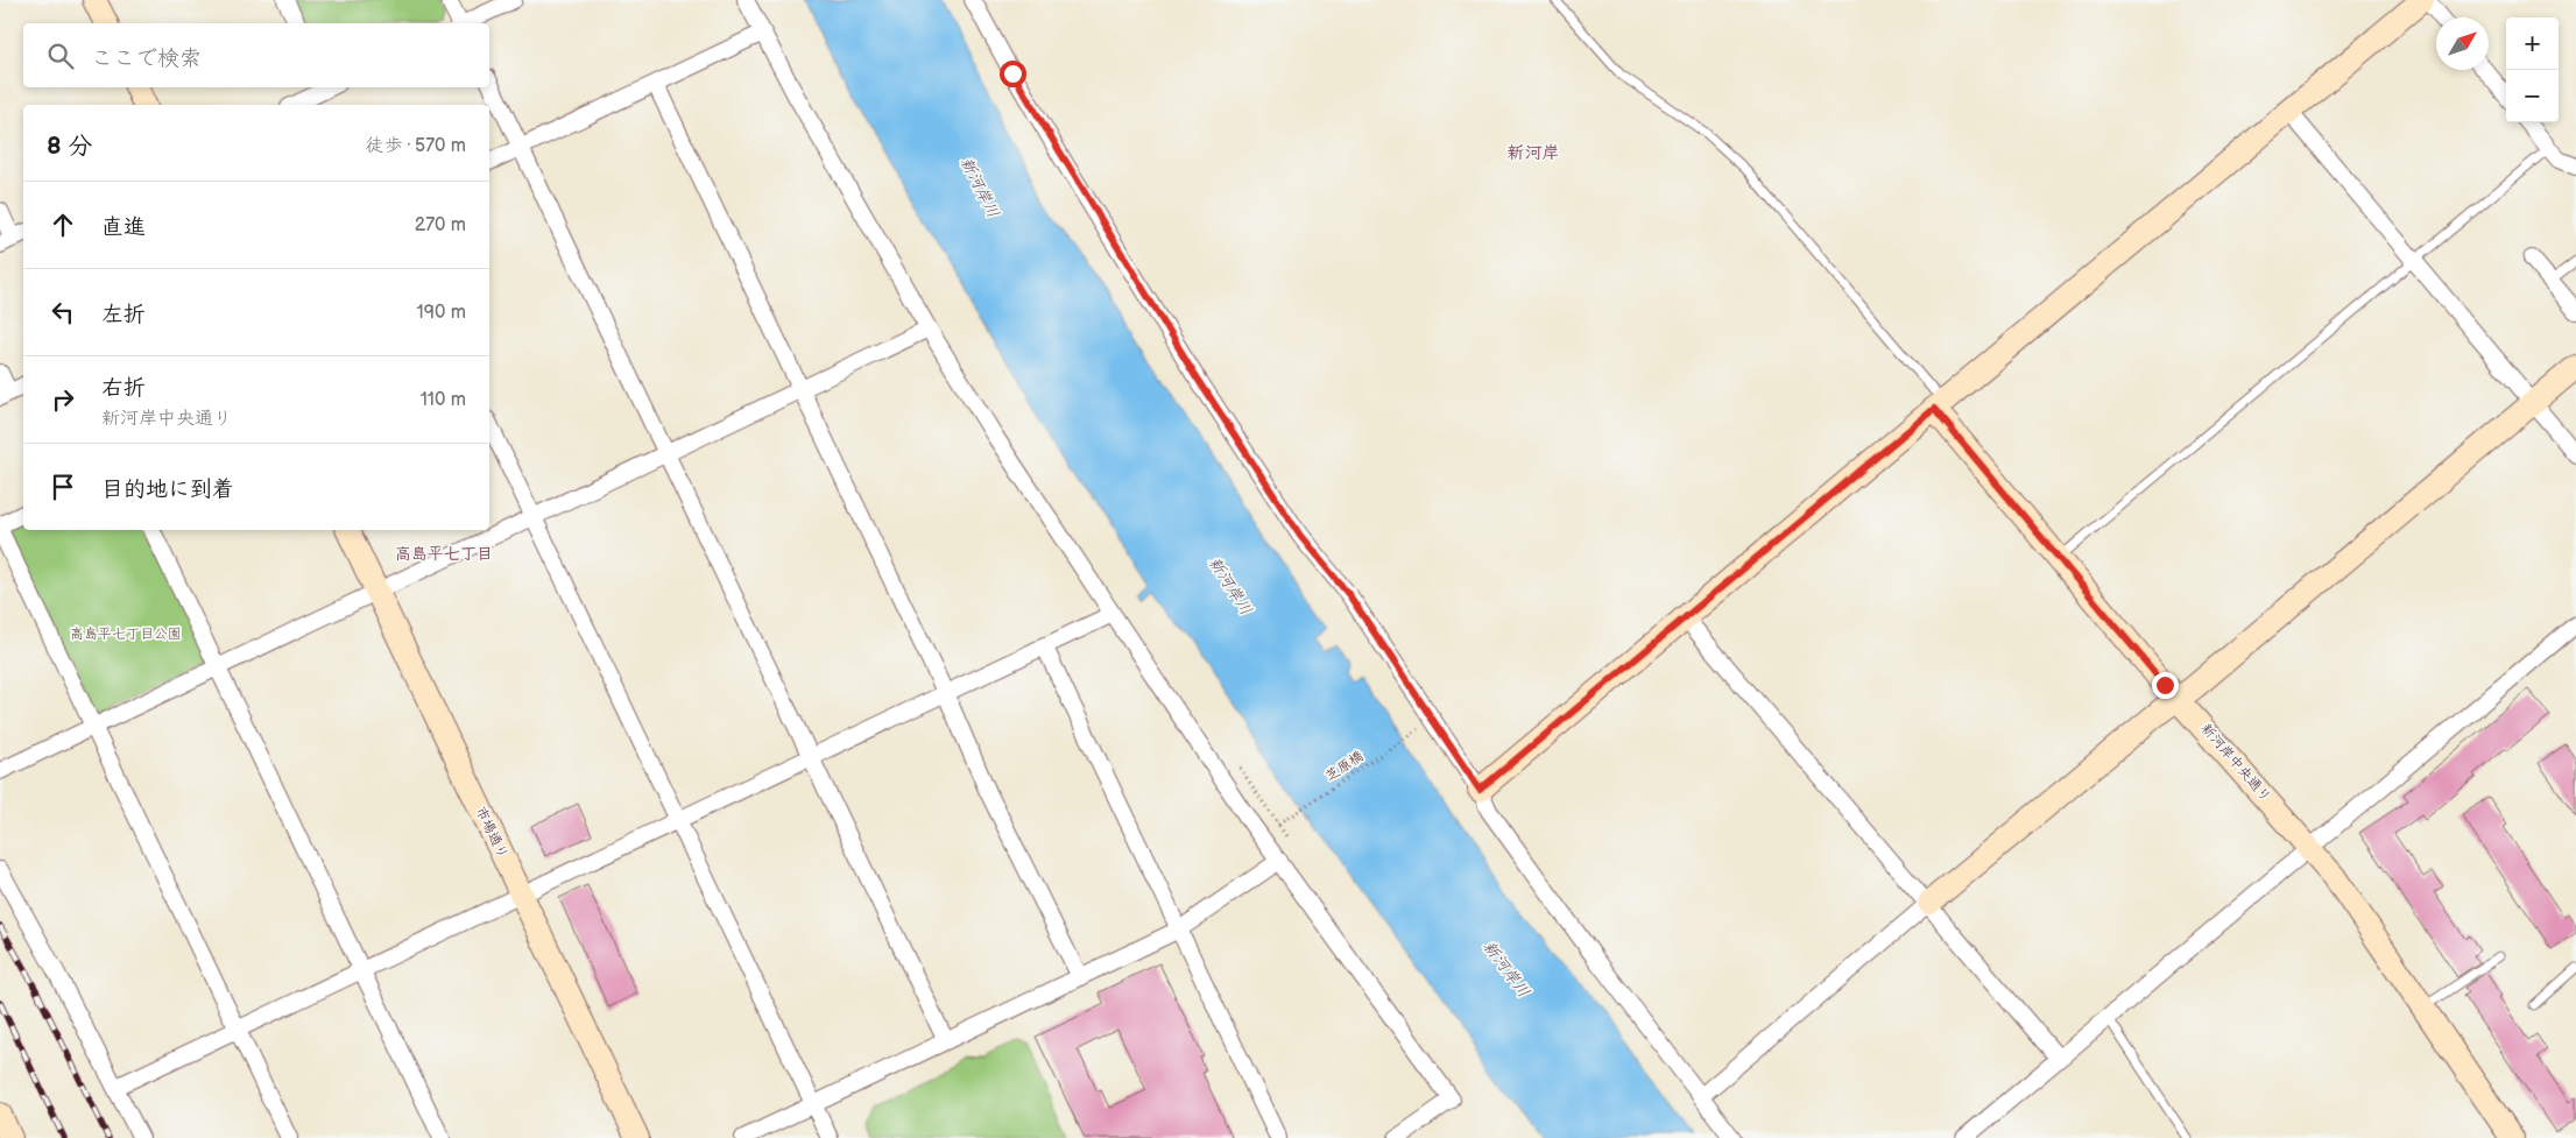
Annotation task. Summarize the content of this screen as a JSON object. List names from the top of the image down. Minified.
{"streets":{"street":["新河岸中央通り","市場通り"],"path":["芝原橋"]},"districts":["新河岸","高島平七丁目"],"water":["新河岸川"],"parks":["高島平七丁目公園"],"north":"top right","page":{"map_buttons":["+","−"],"search":"ここで検索","heading":["8 分","徒歩 · 570 m"],"list":[["直進","270 m"],["左折","190 m"],["右折","新河岸中央通り","110 m"],"目的地に到着"]}}
